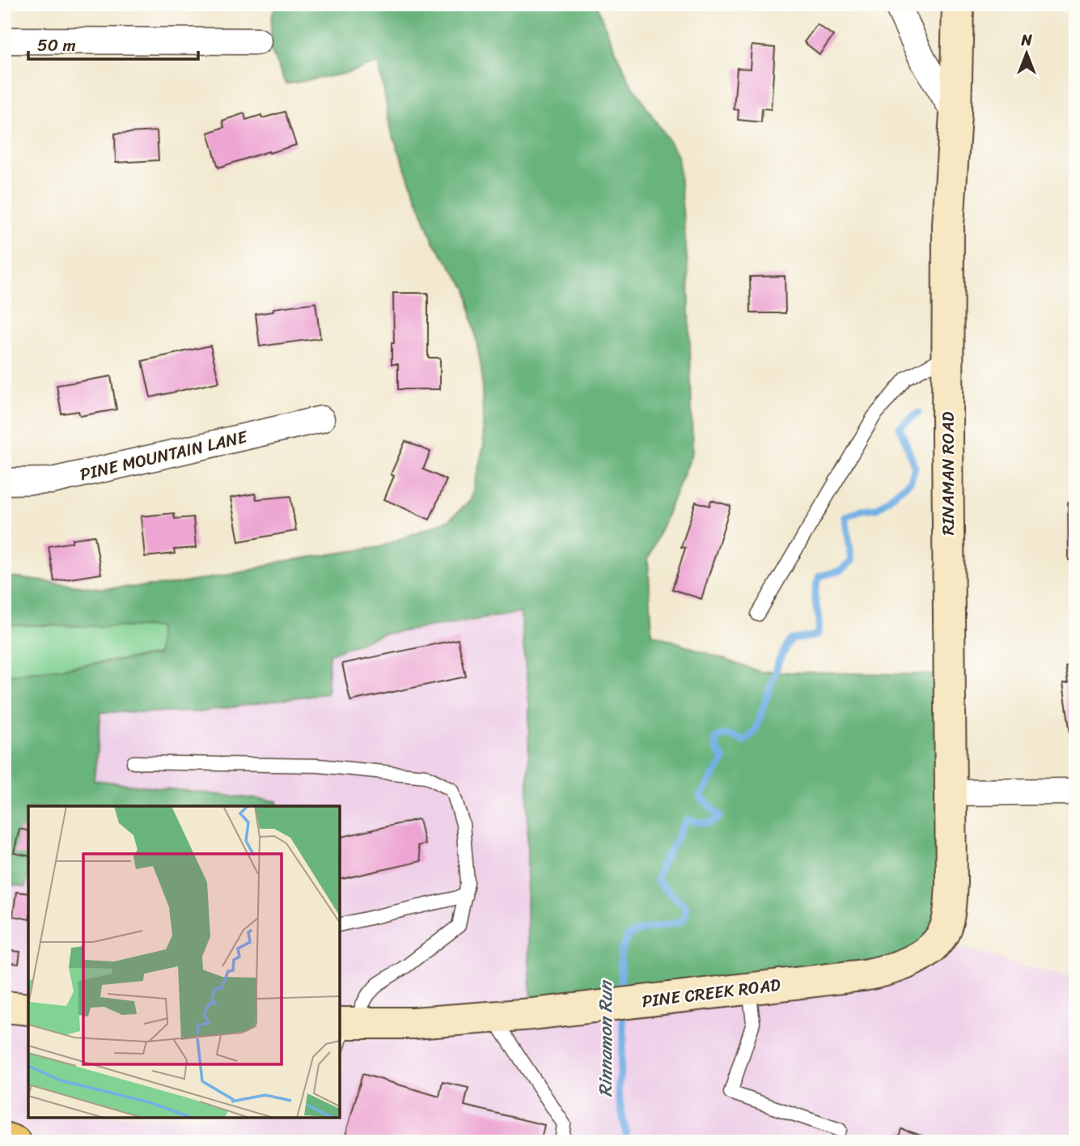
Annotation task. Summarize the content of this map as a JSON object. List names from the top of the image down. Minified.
{"streets":{"street":["PINE MOUNTAIN LANE","RINAMAN ROAD","PINE CREEK ROAD"]},"crossings":[["RINAMAN ROAD","PINE CREEK ROAD"]],"water":["Rinnamon Run"],"scale_bar":"50 m","north":"top"}
